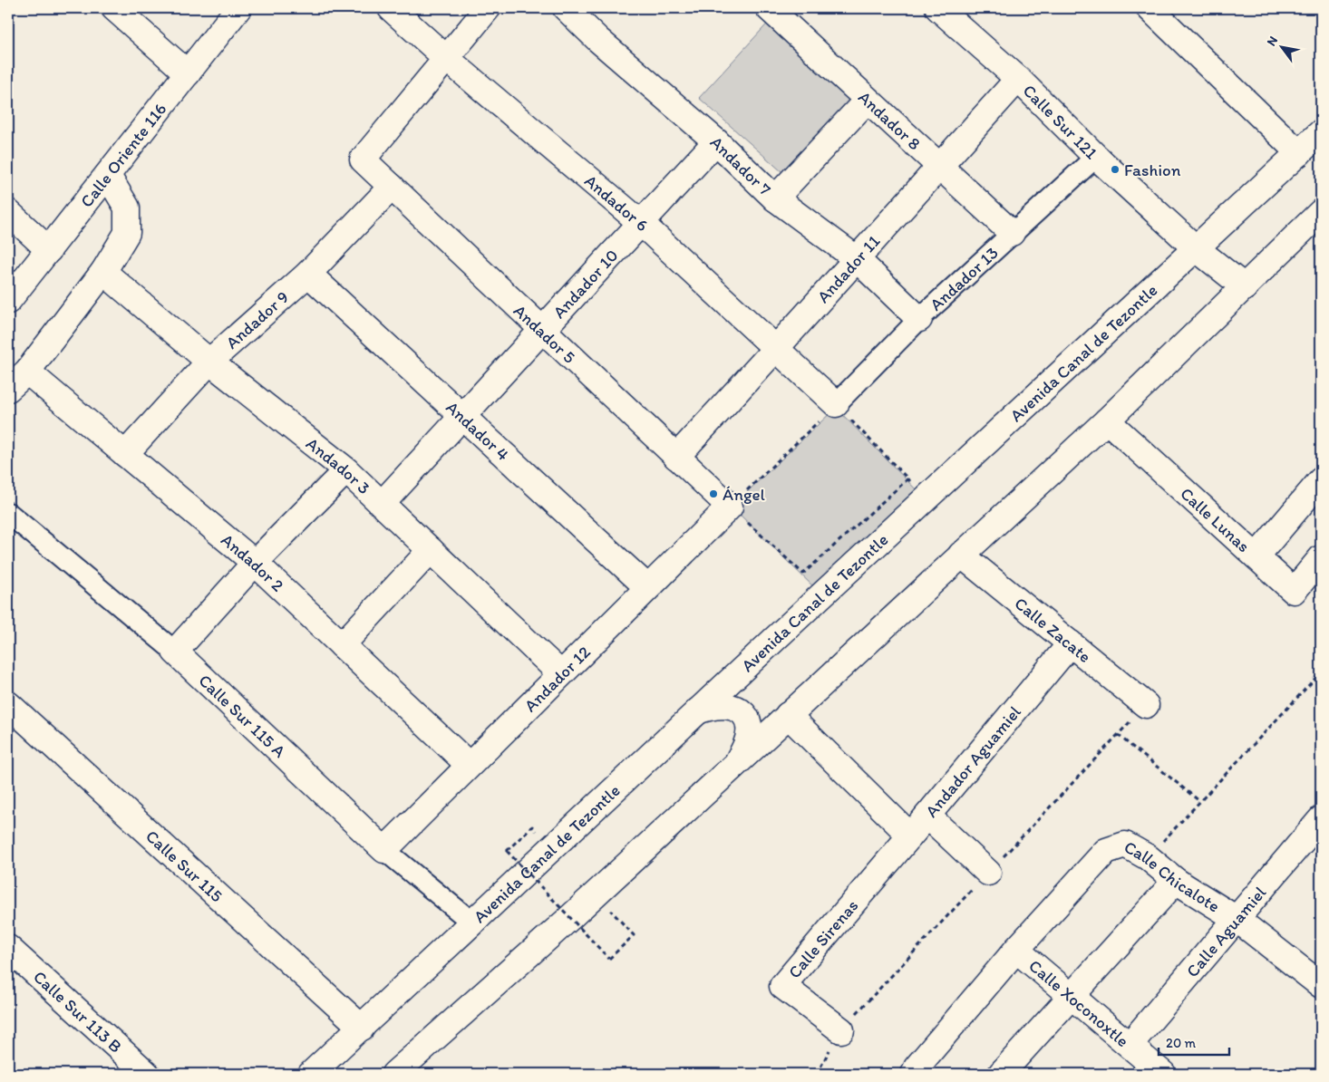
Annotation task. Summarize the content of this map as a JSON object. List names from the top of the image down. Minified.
{"streets":{"street":["Andador 8","Calle Sur 121","Calle Oriente 116","Andador 7","Andador 6","Andador 11","Andador 13","Andador 10","Andador 9","Andador 5","Avenida Canal de Tezontle","Andador 4","Andador 3","Calle Lunas","Andador 2","Calle Zacate","Andador 12","Calle Sur 115 A","Andador Aguamiel","Calle Sur 115","Calle Chicalote","Calle Aguamiel","Calle Sirenas","Calle Xoconoxtle","Calle Sur 113 B"]},"crossings":[["Andador 8","Andador 11"],["Andador 8","Andador 13"],["Calle Sur 121","Andador 11"],["Calle Sur 121","Andador 13"],["Calle Sur 121","Avenida Canal de Tezontle"],["Andador 7","Andador 11"],["Andador 7","Andador 13"],["Andador 7","Andador 10"],["Andador 6","Andador 11"],["Andador 6","Andador 13"],["Andador 6","Andador 10"],["Andador 6","Andador 5"],["Andador 11","Andador 5"],["Andador 10","Andador 5"],["Andador 10","Andador 4"],["Andador 10","Andador 3"],["Andador 9","Andador 5"],["Andador 9","Andador 4"],["Andador 9","Andador 3"],["Andador 9","Andador 2"],["Andador 5","Andador 12"],["Avenida Canal de Tezontle","Calle Sur 115 A"],["Avenida Canal de Tezontle","Calle Sur 115"],["Andador 4","Andador 12"],["Andador 3","Andador 12"],["Andador 2","Andador 12"],["Calle Zacate","Andador Aguamiel"],["Andador 12","Calle Sur 115 A"],["Andador Aguamiel","Calle Sirenas"],["Calle Chicalote","Calle Aguamiel"],["Calle Chicalote","Calle Xoconoxtle"],["Calle Aguamiel","Calle Xoconoxtle"]],"places":["Fashion","Ángel"],"scale_bar":"20 m","north":"top left"}
